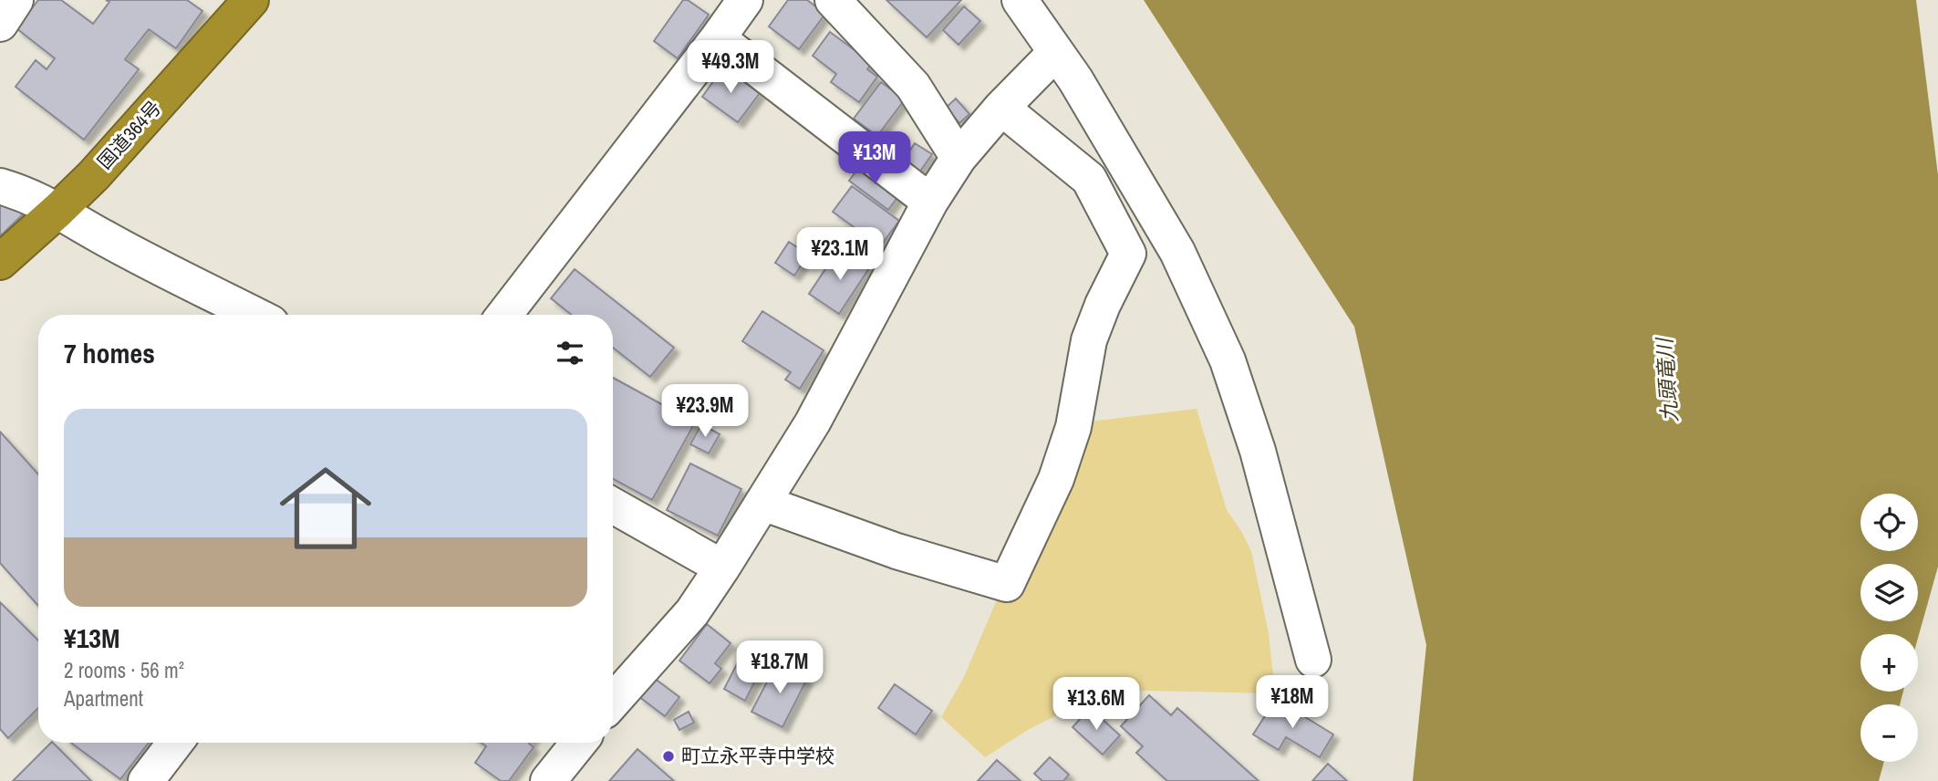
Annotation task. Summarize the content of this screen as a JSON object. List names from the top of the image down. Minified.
{"streets":{"highway":["国道364号"]},"water":["九頭竜川"],"places":["町立永平寺中学校"],"page":{"price":["¥49.3M","¥13M","¥23.1M","¥23.9M","¥18.7M","¥18M","¥13.6M"],"heading":"7 homes","list":[{"name":"¥13M","note":"2 rooms · 56 m² · Apartment"}],"map_buttons":["+","−"]}}
